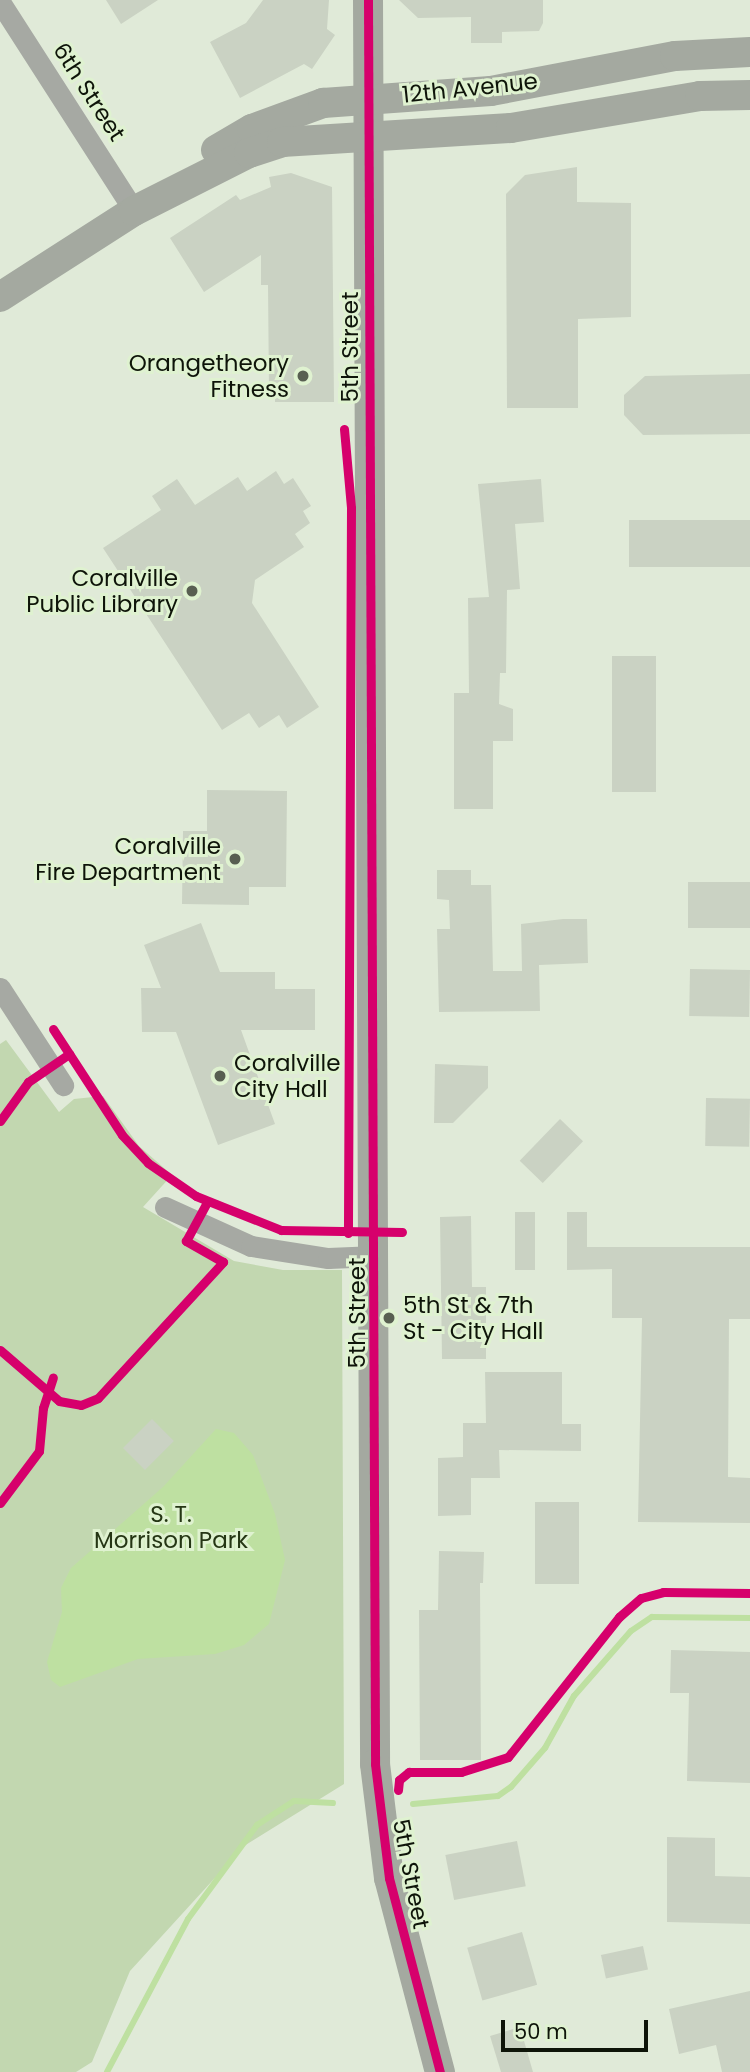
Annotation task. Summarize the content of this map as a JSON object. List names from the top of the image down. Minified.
{"streets":{"street":["12th Avenue","6th Street","5th Street"]},"crossings":[["12th Avenue","6th Street"],["12th Avenue","5th Street"]],"parks":["S. T. Morrison Park"],"places":["Orangetheory Fitness","Coralville Public Library","Coralville Fire Department","Coralville City Hall","5th St & 7th St - City Hall"],"scale_bar":"50 m"}
